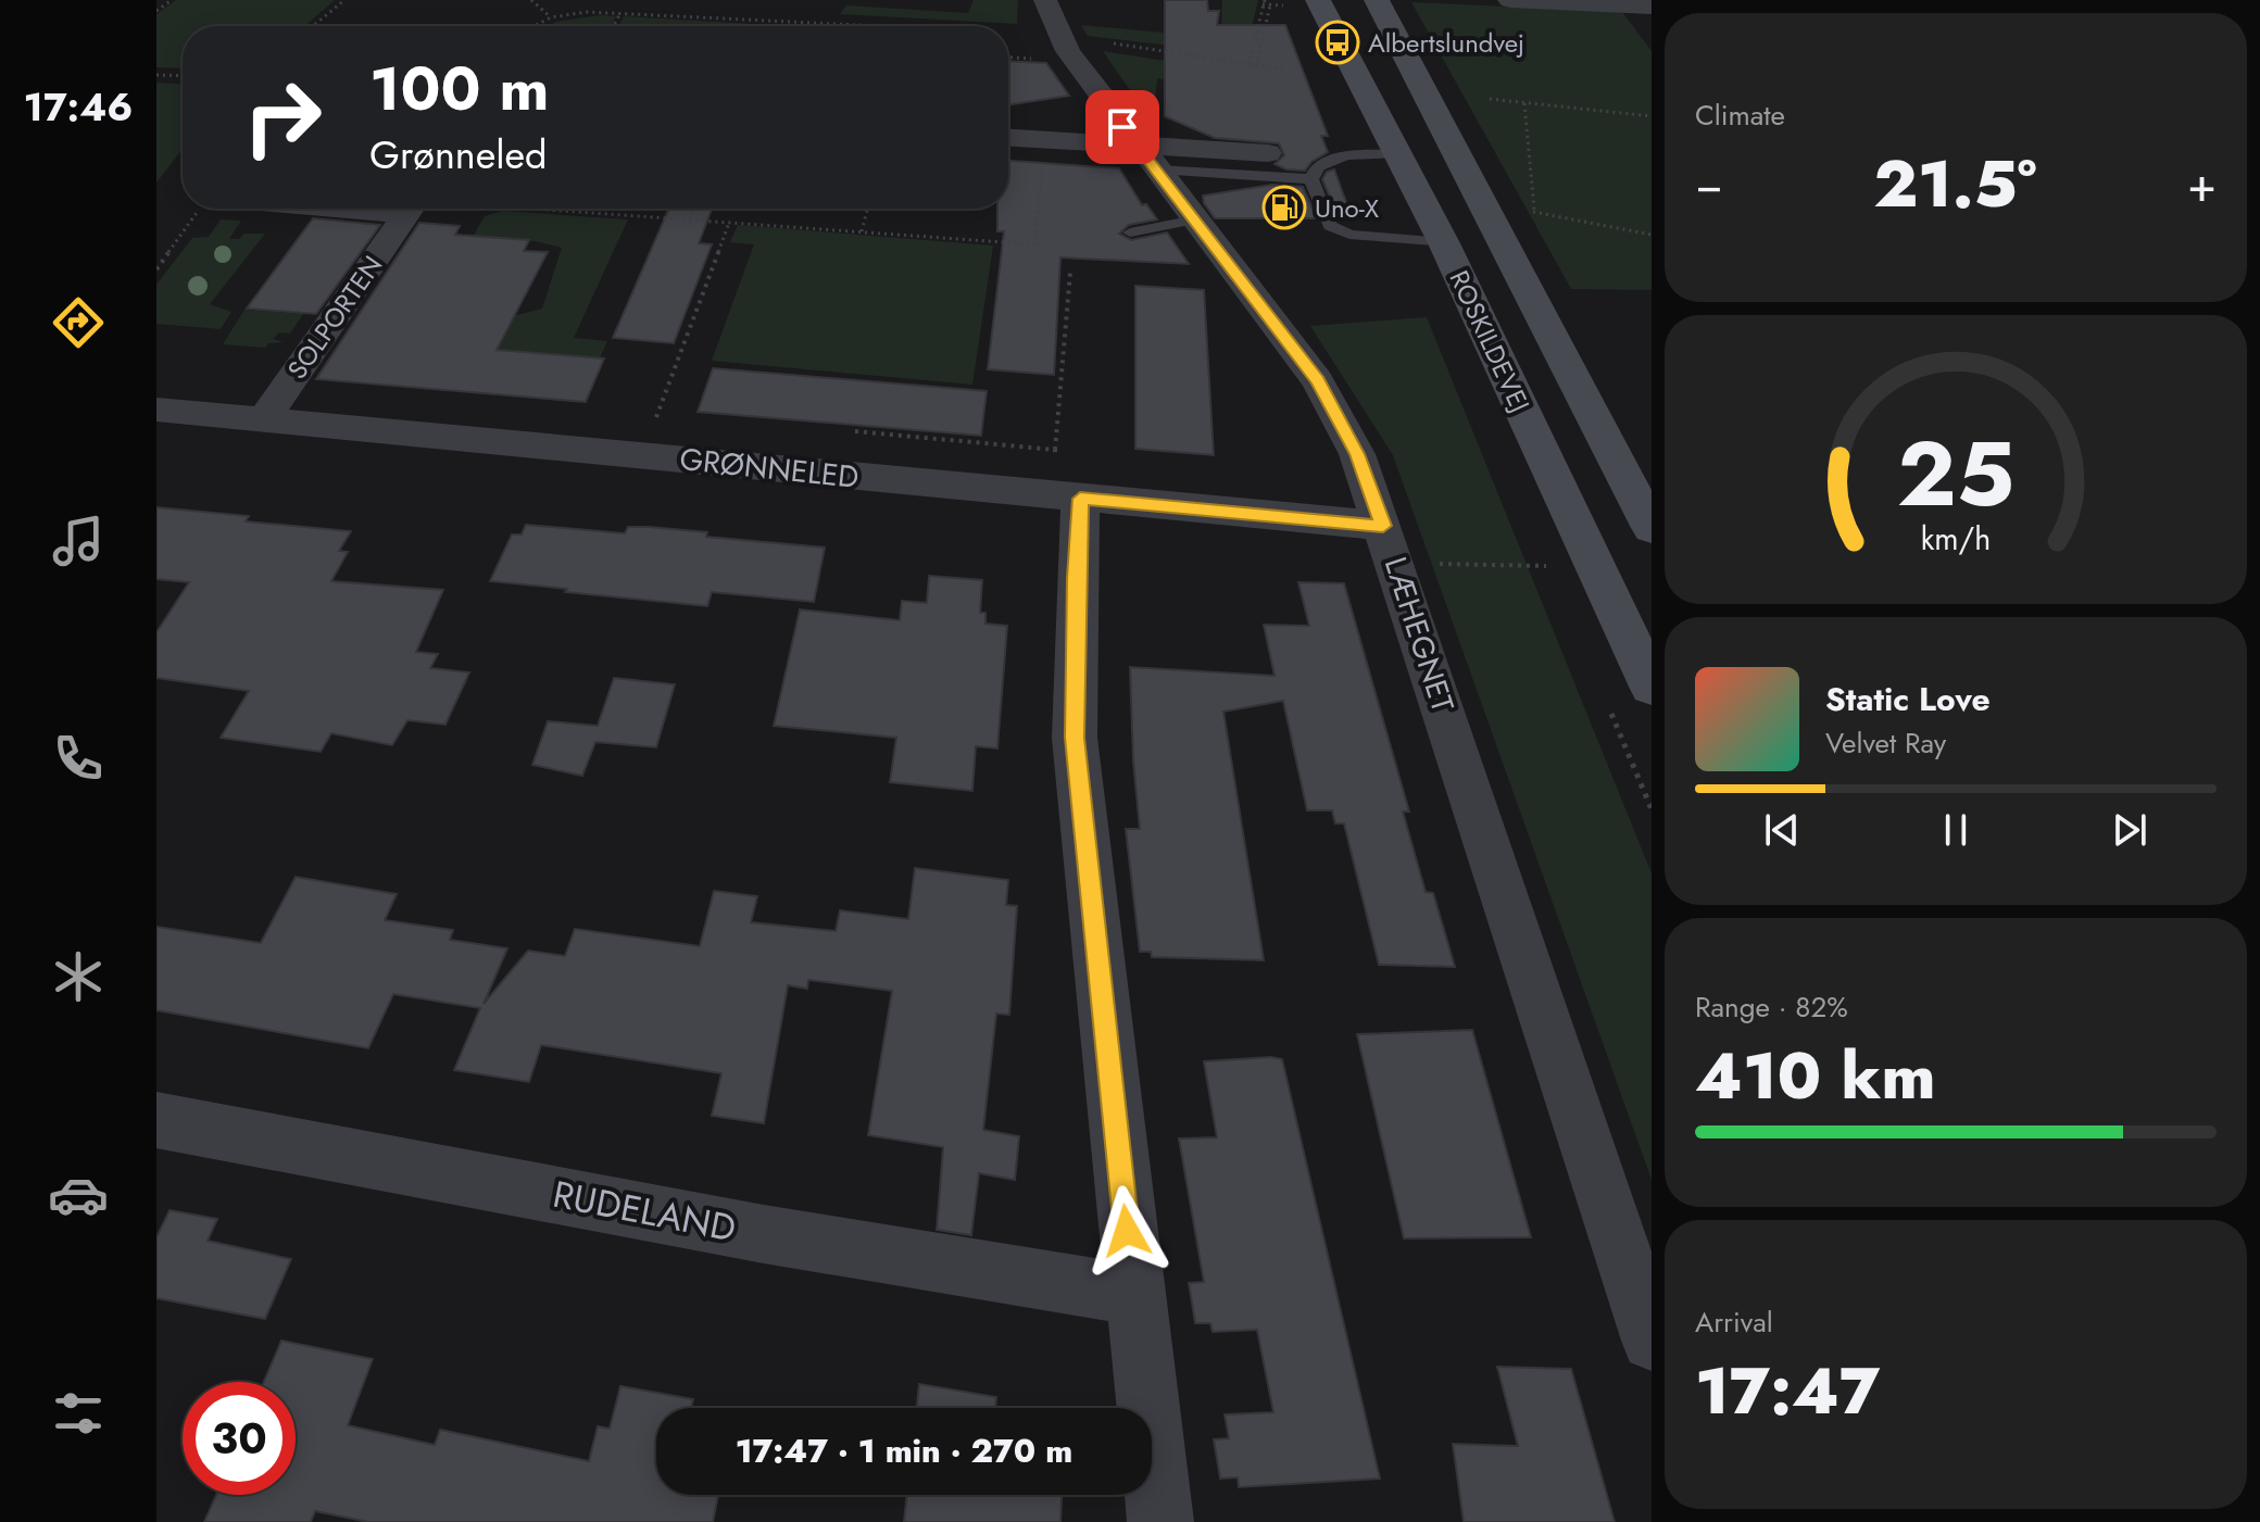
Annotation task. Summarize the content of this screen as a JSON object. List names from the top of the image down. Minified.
{"streets":{"main road":["ROSKILDEVEJ"],"street":["SOLPORTEN","GRØNNELED","LÆHEGNET","RUDELAND"]},"crossings":[["SOLPORTEN","GRØNNELED"],["GRØNNELED","LÆHEGNET"]],"places":{"bus stop":["Albertslundvej"],"fuel station":["Uno-X"]},"page":{"tabs":"17:46","tile":["Climate",["Range · 82%","410 km"],["Arrival","17:47"]],"turn":["100 m","Grønneled"],"heat":["−","21.5°","+"],"song":["Static Love","Velvet Ray"],"limit":"30","trip":"17:47 · 1 min · 270 m","gauge":["25","km/h"]}}
